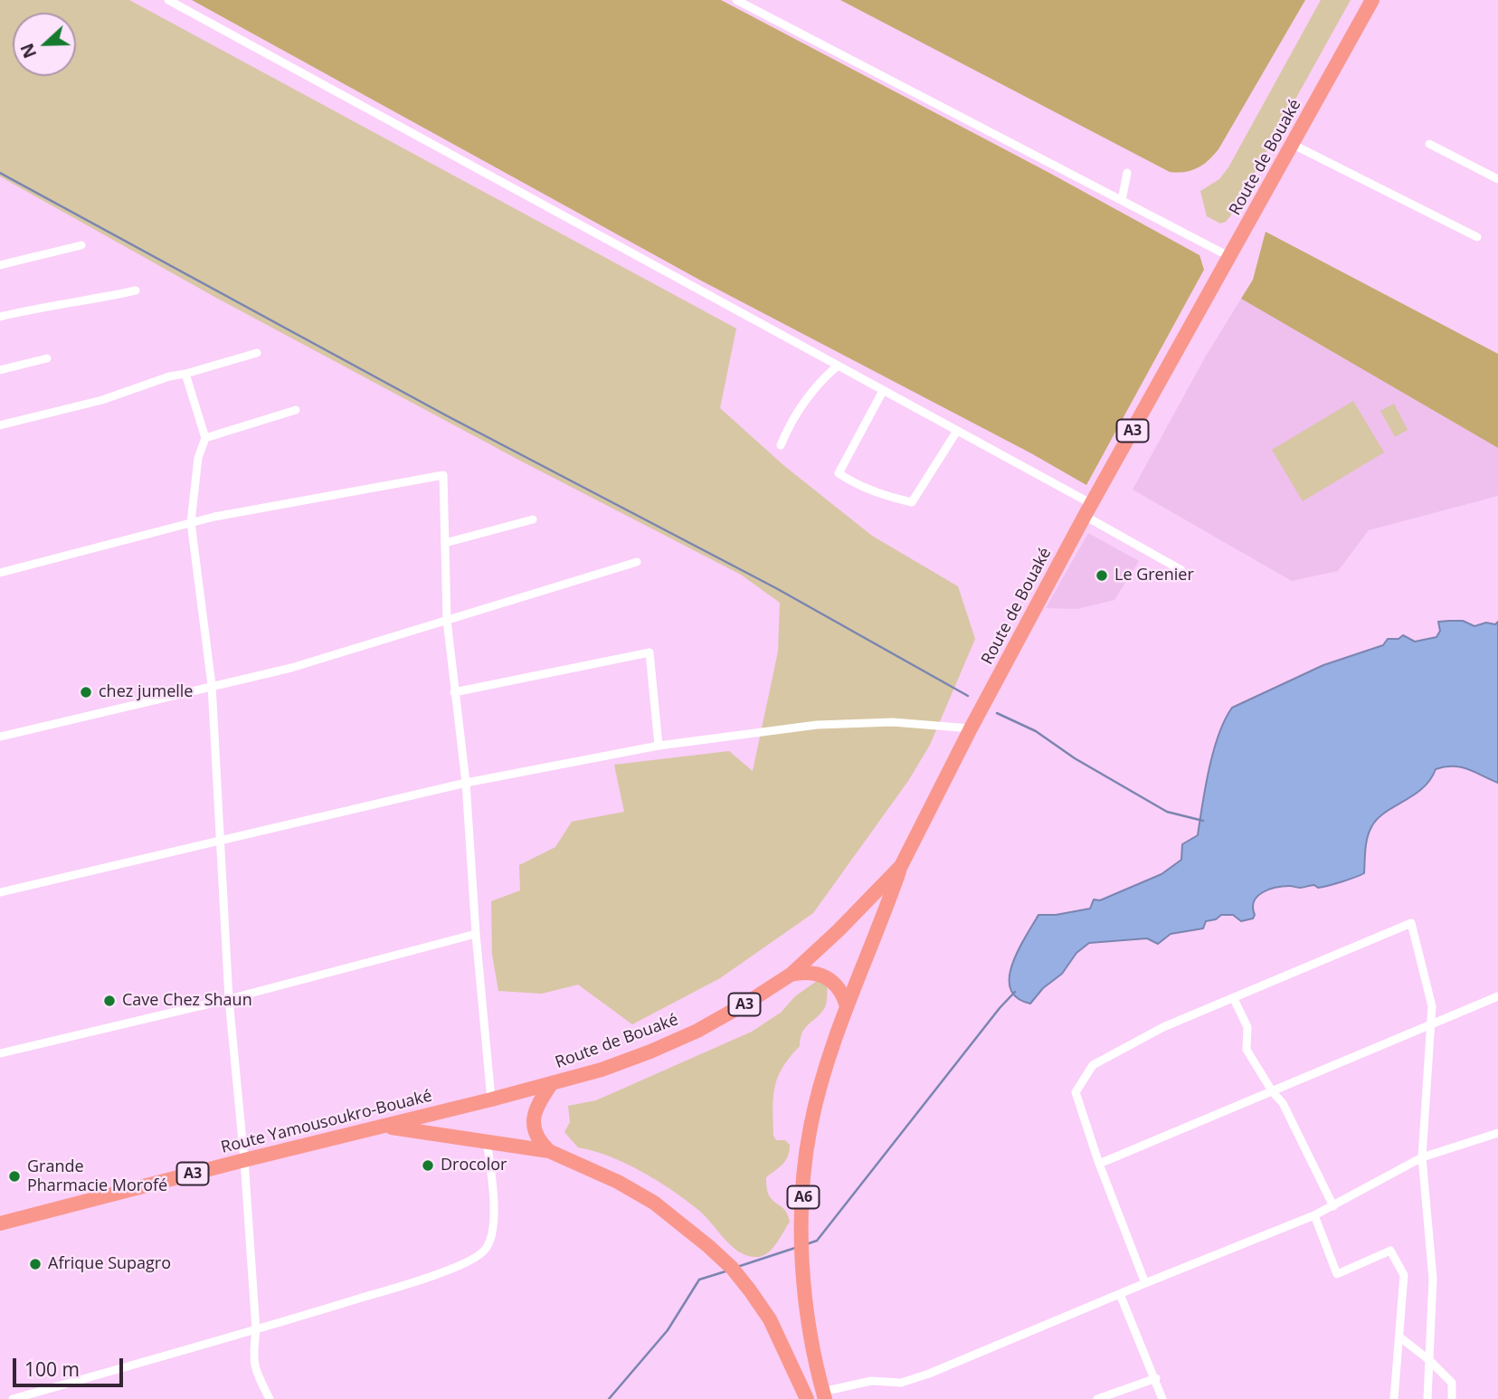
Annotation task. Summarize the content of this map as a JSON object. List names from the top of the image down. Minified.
{"streets":{"highway":["Route de Bouaké","A3","Route Yamousoukro-Bouaké","A6"]},"crossings":[["Route de Bouaké","Route Yamousoukro-Bouaké"],["Route de Bouaké","A6"]],"places":["Le Grenier","chez jumelle","Cave Chez Shaun","Drocolor","Grande Pharmacie Morofé","Afrique Supagro"],"scale_bar":"100 m","north":"left"}
